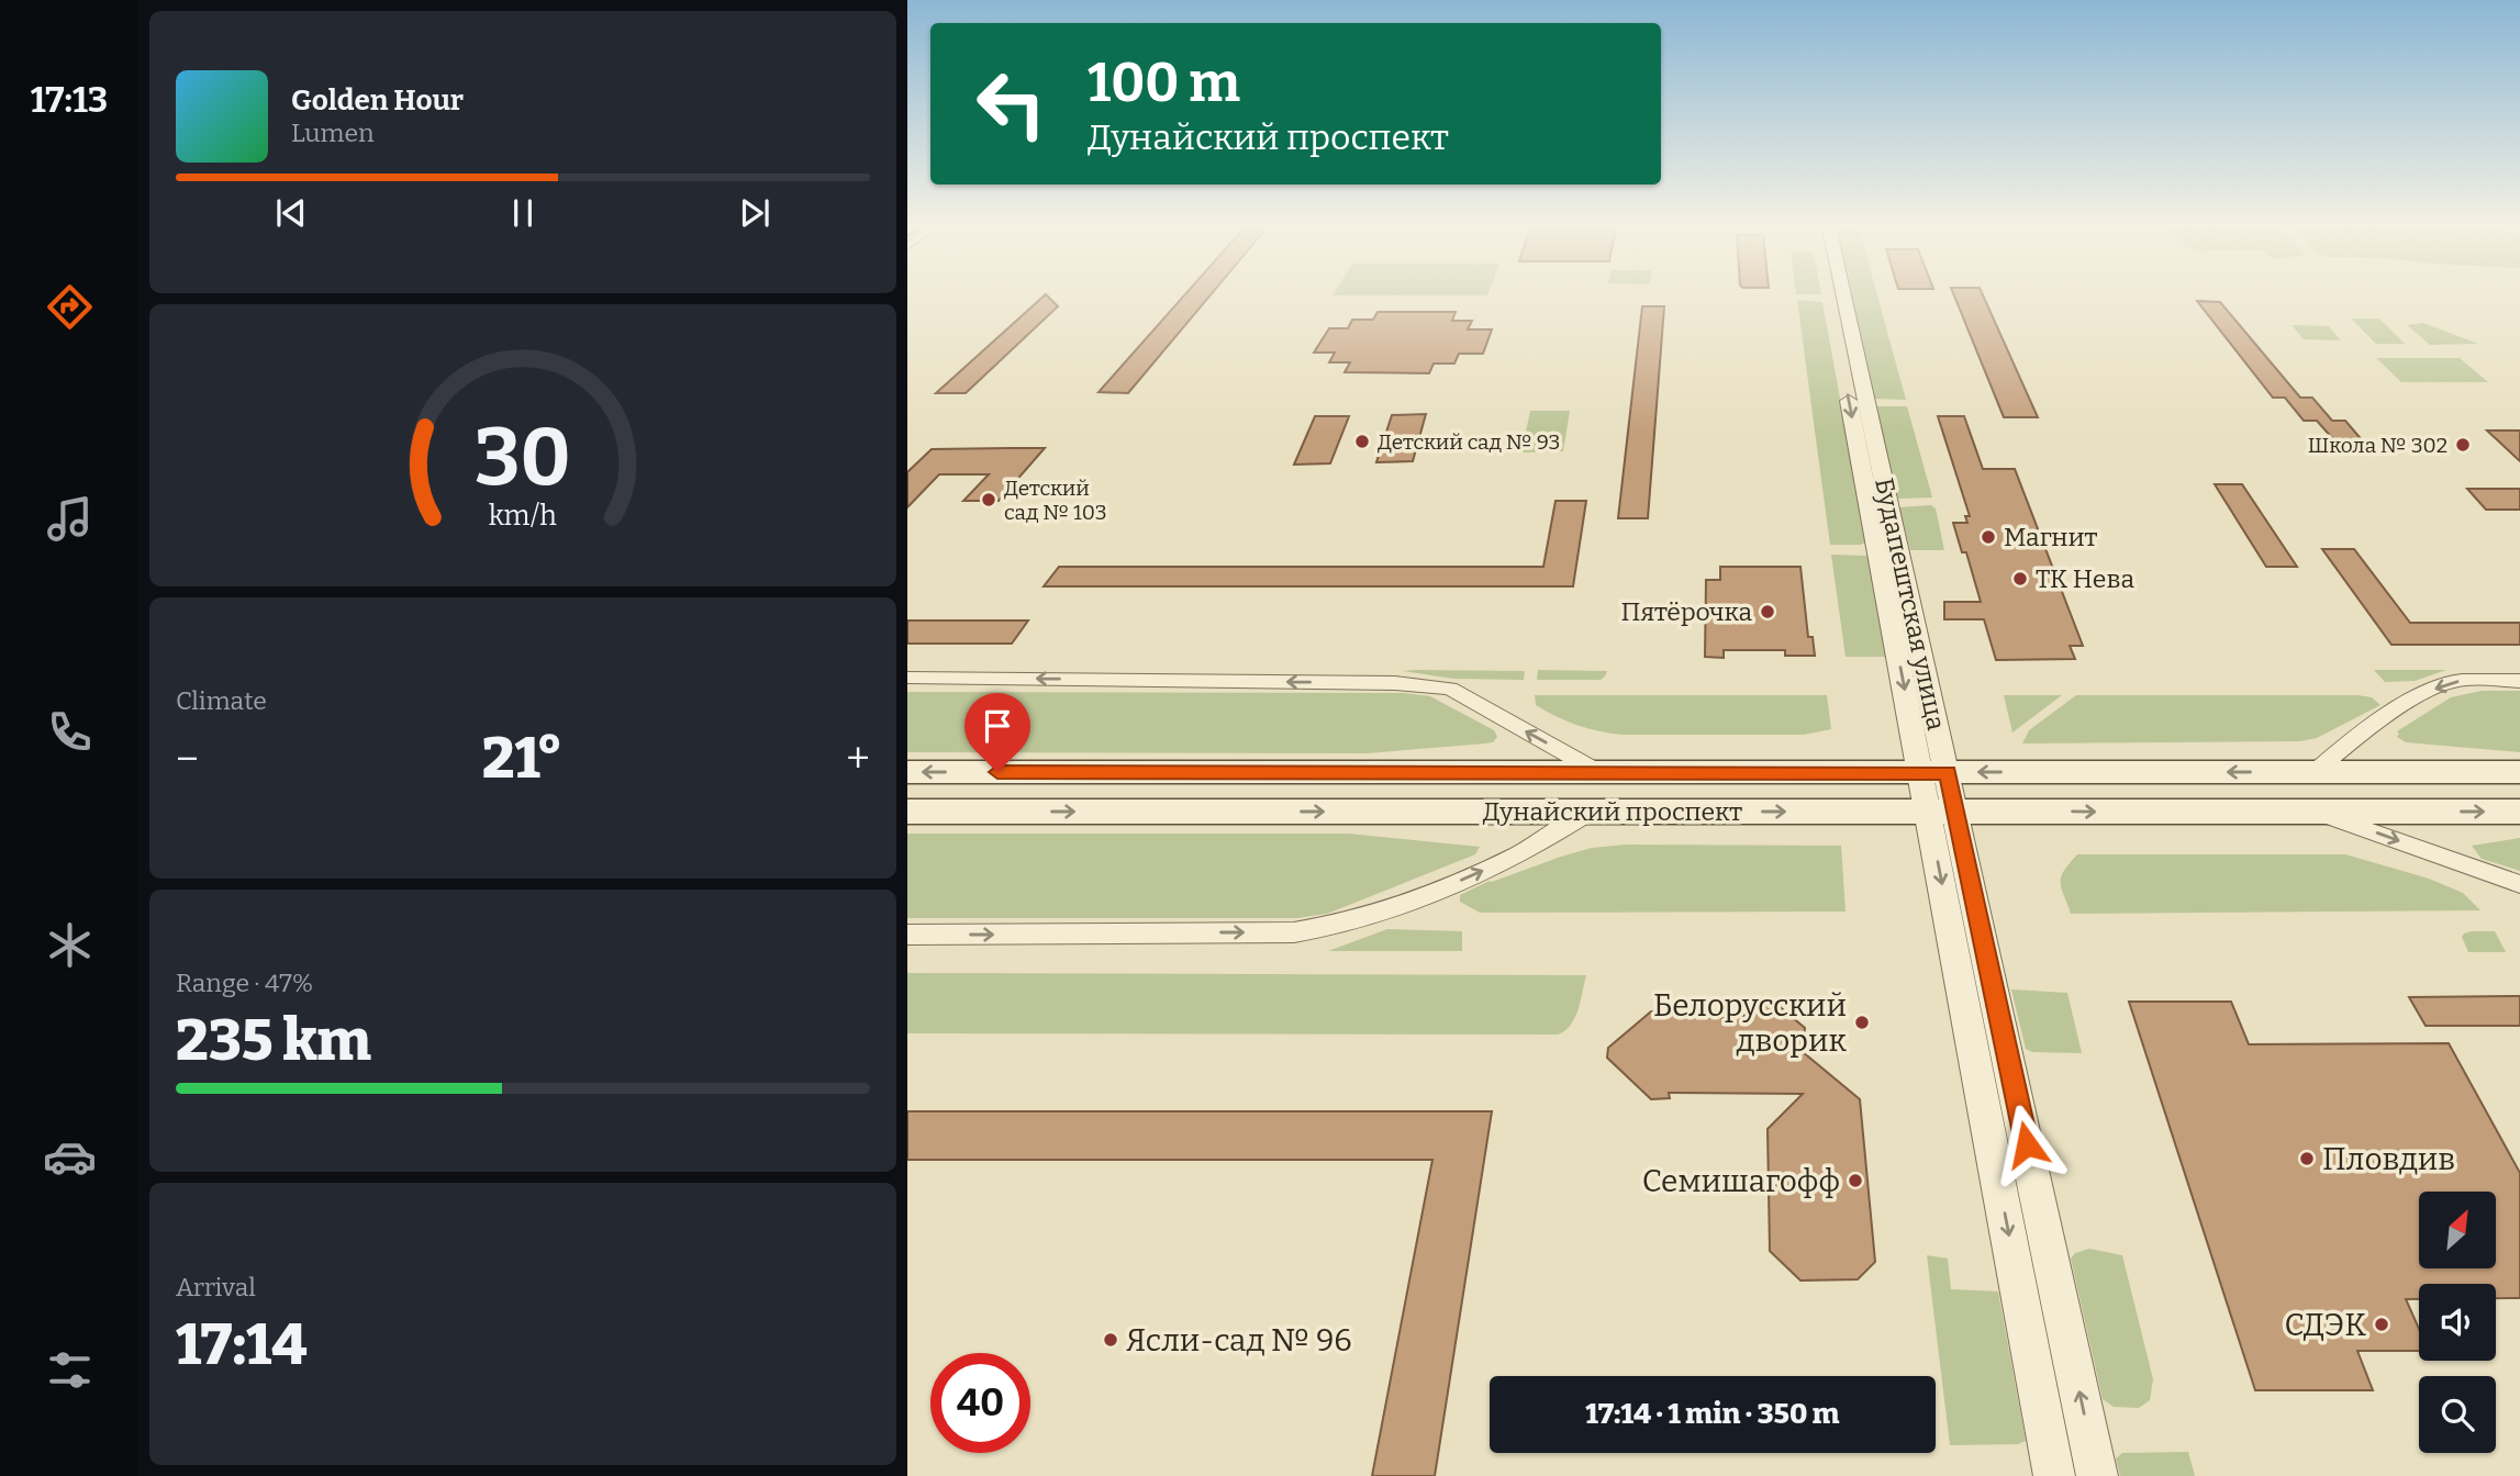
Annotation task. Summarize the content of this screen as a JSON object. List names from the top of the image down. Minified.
{"streets":{"main road":["Дунайский проспект"],"street":["Будапештская улица"]},"crossings":[["Будапештская улица","Дунайский проспект"]],"places":["Детский сад № 93","Школа № 302","Детский сад № 103","Магнит","ТК Нева","Пятёрочка","Белорусский дворик","Пловдив","Семишагофф","СДЭК","Ясли-сад № 96"],"north":"top right","page":{"tabs":"17:13","turn":["100 m","Дунайский проспект"],"song":["Golden Hour","Lumen"],"tile":["Climate",["Range · 47%","235 km"],["Arrival","17:14"]],"heat":["−","21°","+"],"limit":"40","trip":"17:14 · 1 min · 350 m","gauge":["30","km/h"]}}
